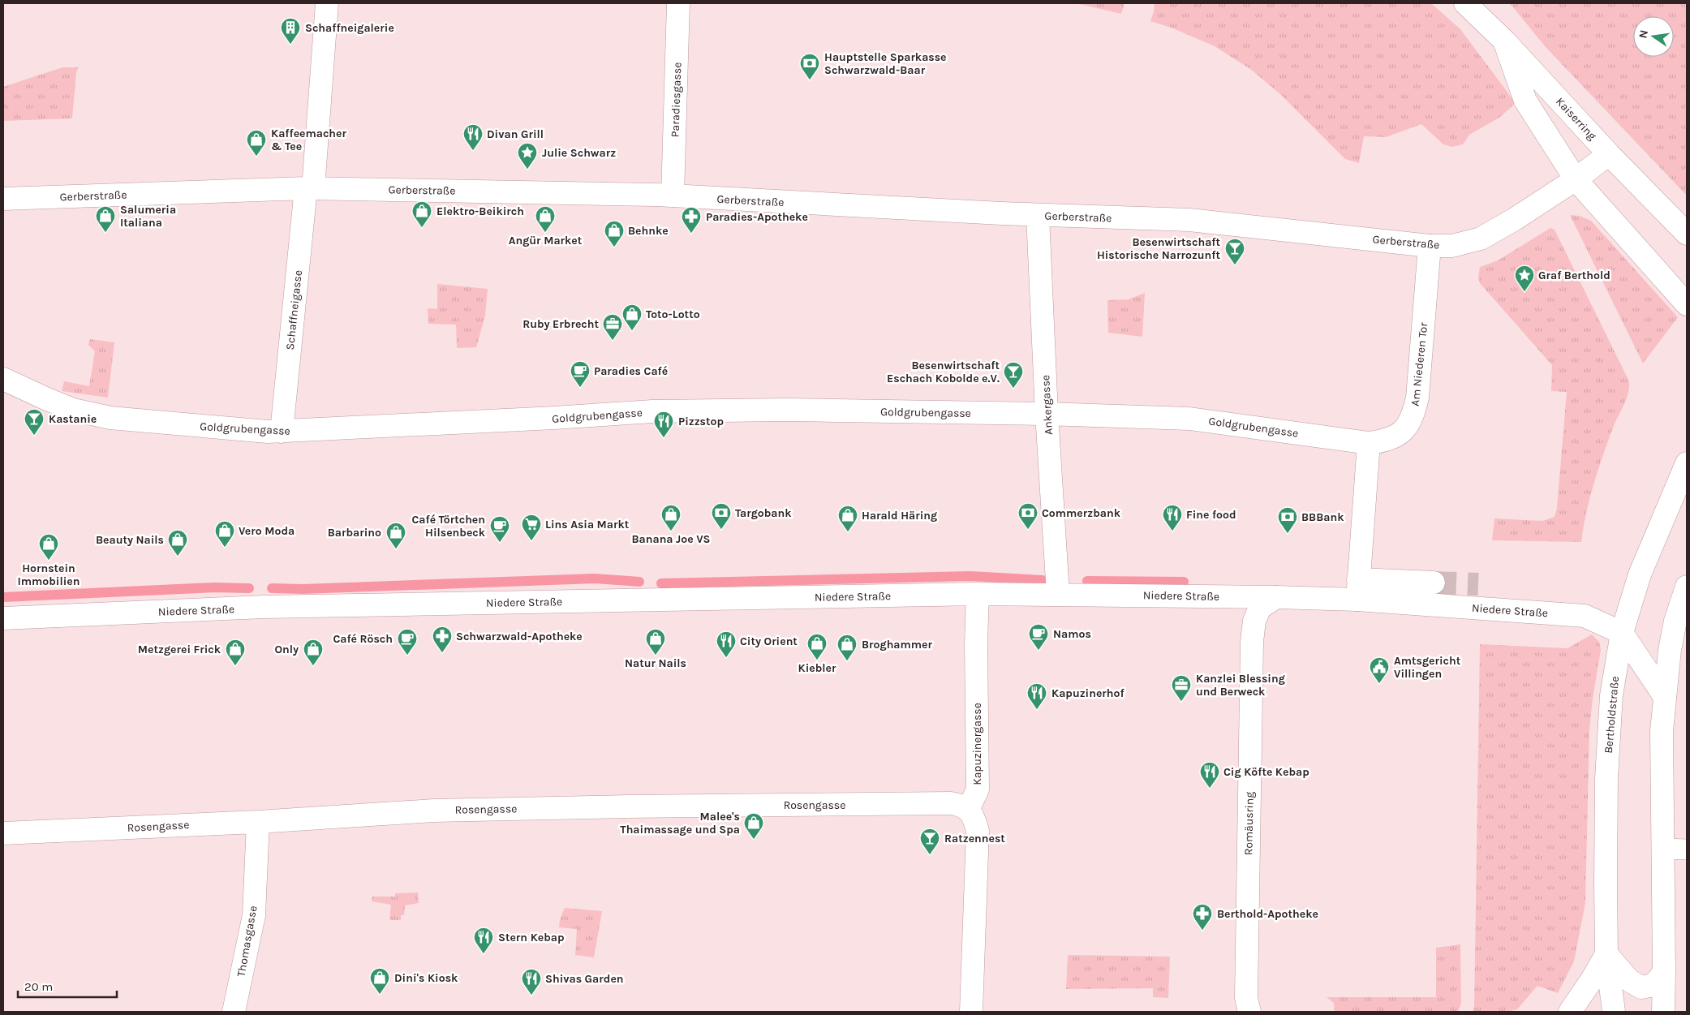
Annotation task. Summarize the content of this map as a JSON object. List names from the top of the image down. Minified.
{"streets":{"street":["Paradiesgasse","Kaiserring","Gerberstraße","Schaffneigasse","Am Niederen Tor","Ankergasse","Goldgrubengasse","Niedere Straße","Bertholdstraße","Kapuzinergasse","Rosengasse","Romäusring","Thomasgasse"]},"crossings":[["Paradiesgasse","Gerberstraße"],["Kaiserring","Gerberstraße"],["Gerberstraße","Schaffneigasse"],["Gerberstraße","Am Niederen Tor"],["Gerberstraße","Ankergasse"],["Schaffneigasse","Goldgrubengasse"],["Am Niederen Tor","Goldgrubengasse"],["Ankergasse","Goldgrubengasse"],["Ankergasse","Niedere Straße"],["Niedere Straße","Bertholdstraße"],["Niedere Straße","Kapuzinergasse"],["Niedere Straße","Romäusring"],["Kapuzinergasse","Rosengasse"],["Rosengasse","Thomasgasse"]],"places":{"building":["Schaffneigalerie"],"bank":["Hauptstelle Sparkasse Schwarzwald-Baar","Targobank","Commerzbank","BBBank"],"restaurant":["Divan Grill","Pizzstop","Fine food","City Orient","Kapuzinerhof","Cig Köfte Kebap","Stern Kebap","Shivas Garden"],"shop":["Kaffeemacher & Tee","Elektro-Beikirch","Salumeria Italiana","Angür Market","Behnke","Toto-Lotto","Banana Joe VS","Harald Häring","Vero Moda","Barbarino","Beauty Nails","Hornstein Immobilien","Natur Nails","Kiebler","Broghammer","Metzgerei Frick","Only","Malee's Thaimassage und Spa","Dini's Kiosk"],"place":["Julie Schwarz","Graf Berthold"],"pharmacy":["Paradies-Apotheke","Schwarzwald-Apotheke","Berthold-Apotheke"],"bar":["Besenwirtschaft Historische Narrozunft","Besenwirtschaft Eschach Kobolde e.V.","Kastanie","Ratzennest"],"office":["Ruby Erbrecht","Kanzlei Blessing und Berweck"],"cafe":["Paradies Café","Café Törtchen Hilsenbeck","Namos","Café Rösch"],"supermarket":["Lins Asia Markt"],"public building":["Amtsgericht Villingen"]},"scale_bar":"20 m","north":"left"}
